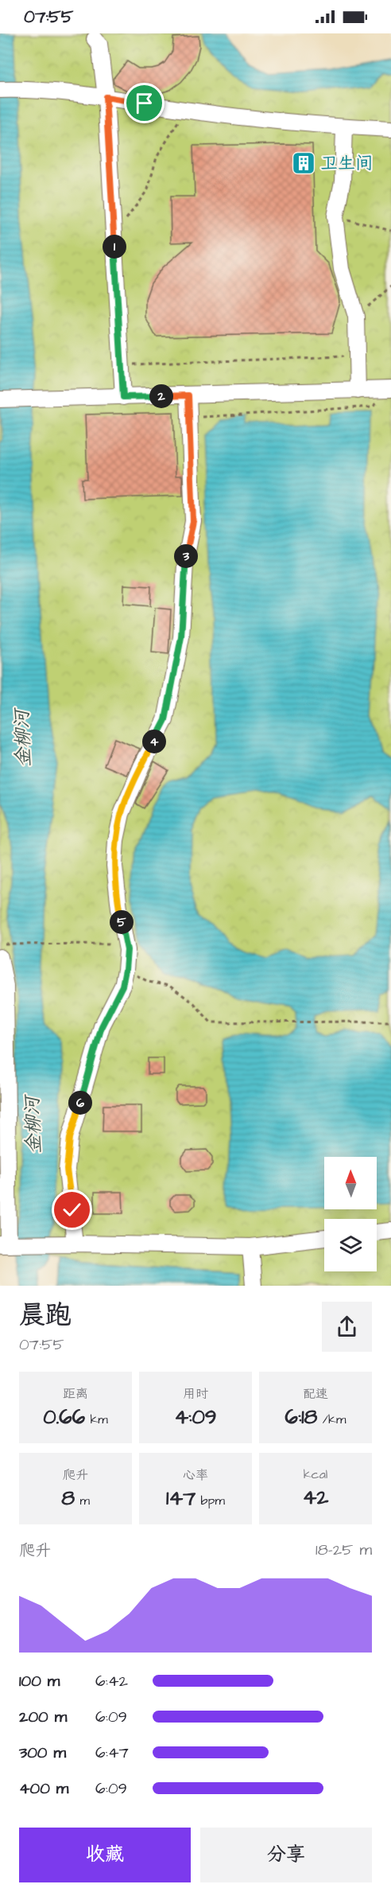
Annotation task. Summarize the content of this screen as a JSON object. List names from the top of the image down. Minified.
{"water":["金柳河"],"places":{"building":["卫生间"]},"north":"top","page":{"status":"07:55","pins":["1","2","3","4","5","6"],"heading":["晨跑","07:55"],"stats":[["距离","0.66 km"],["用时","4:09"],["配速","6:18 /km"],["爬升","8 m"],["心率","147 bpm"],["kcal","42"]],"chart":["爬升","18–25 m"],"list":[{"name":"100 m","note":"6:42"},{"name":"200 m","note":"6:09"},{"name":"300 m","note":"6:47"},{"name":"400 m","note":"6:09"}],"buttons":["收藏","分享"]}}
